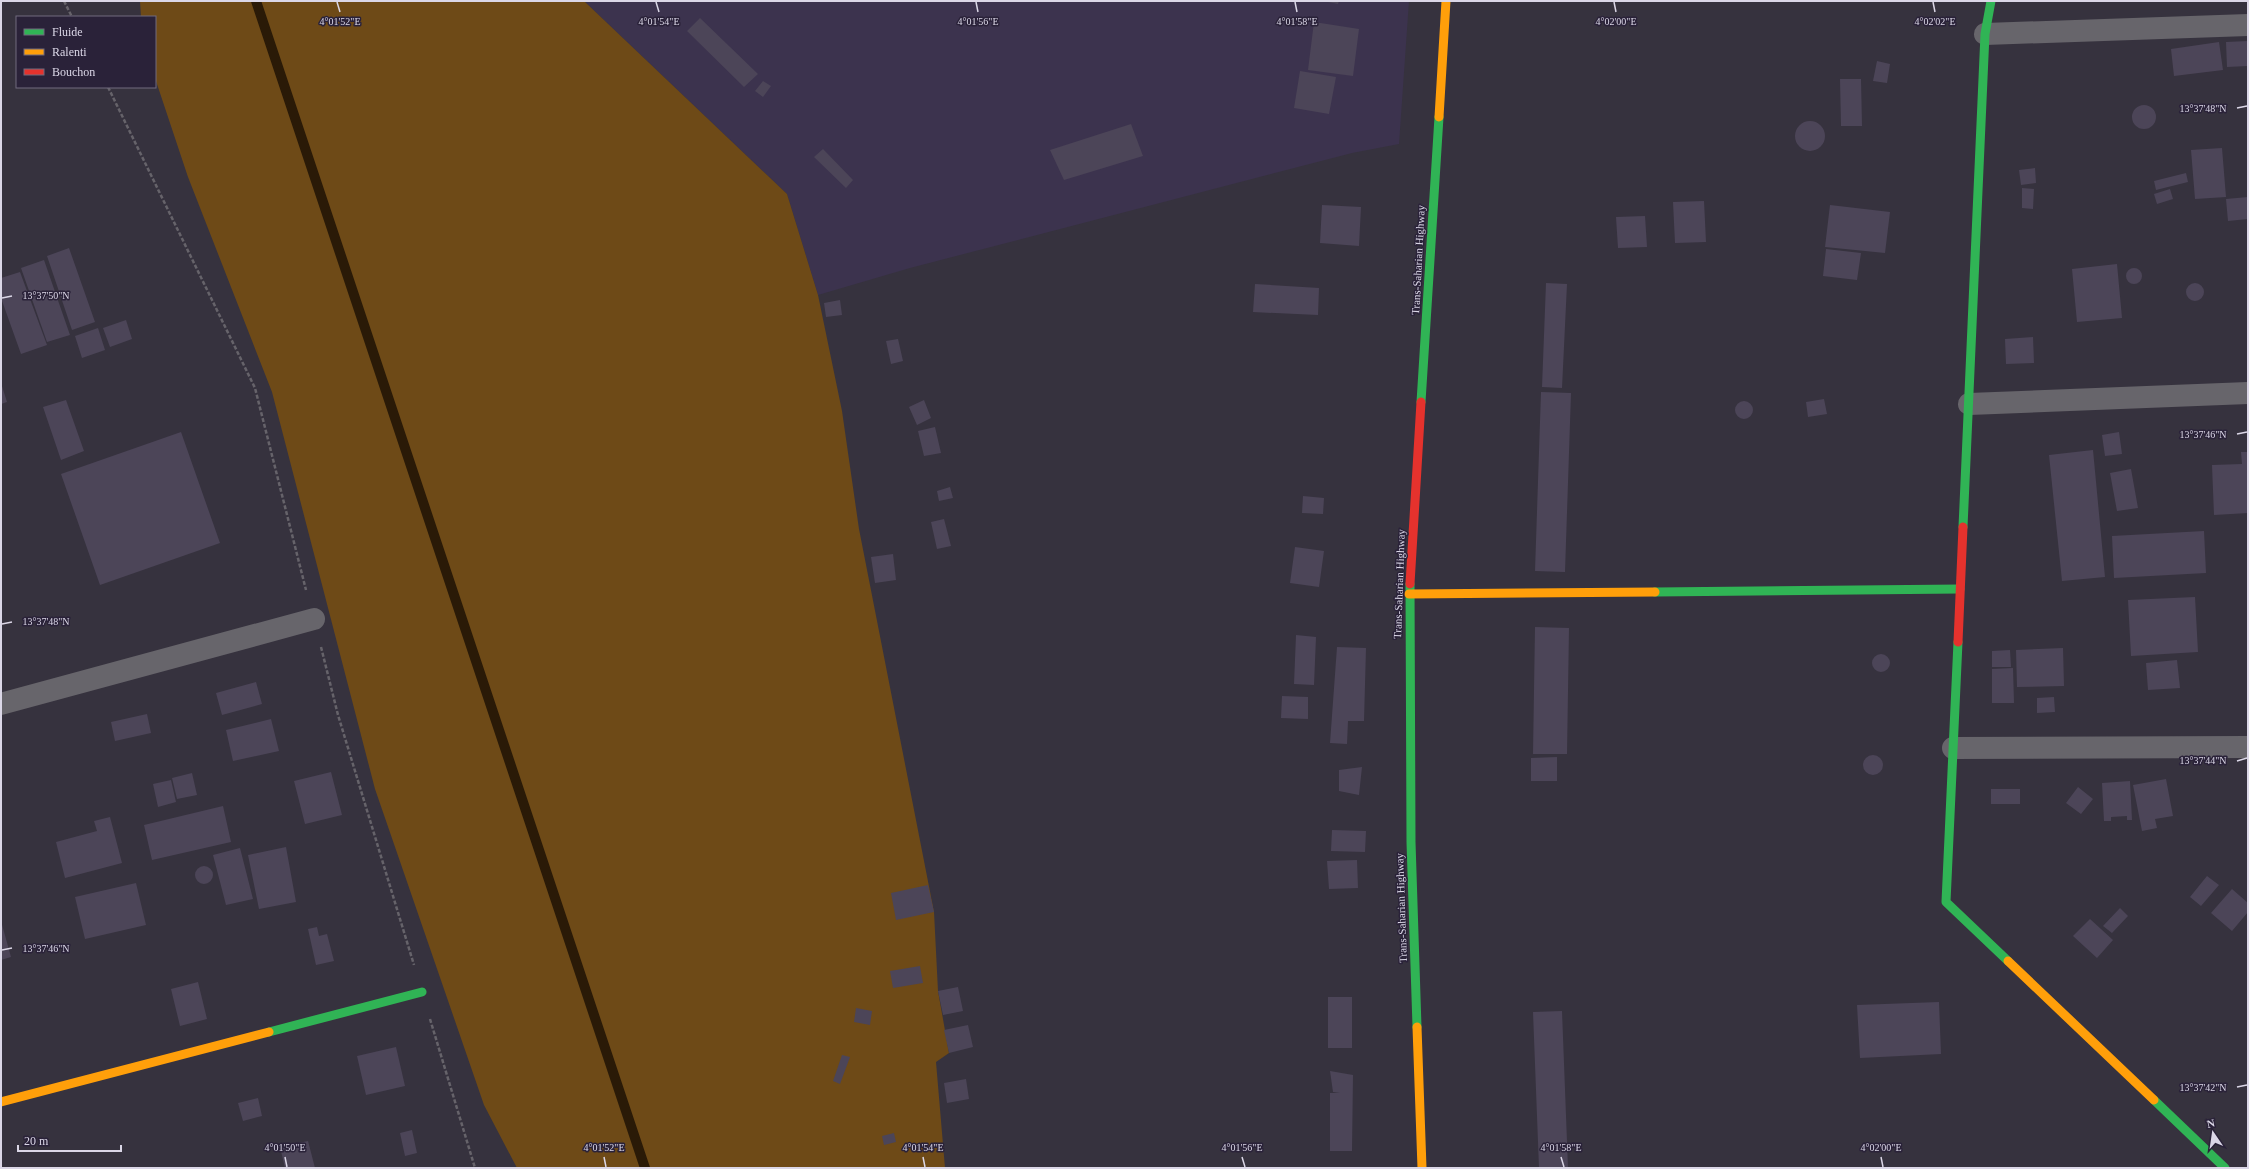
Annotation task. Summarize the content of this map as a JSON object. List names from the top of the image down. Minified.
{"streets":{"main road":["Trans-Saharian Highway"]},"legend":["Fluide","Ralenti","Bouchon"],"scale_bar":"20 m","north":"top","coordinates":["4°01'52\"E","4°01'54\"E","4°01'56\"E","4°01'58\"E","4°02'00\"E","4°02'02\"E","13°37'48\"N","13°37'50\"N","13°37'46\"N","13°37'44\"N","13°37'42\"N","4°01'50\"E"]}
